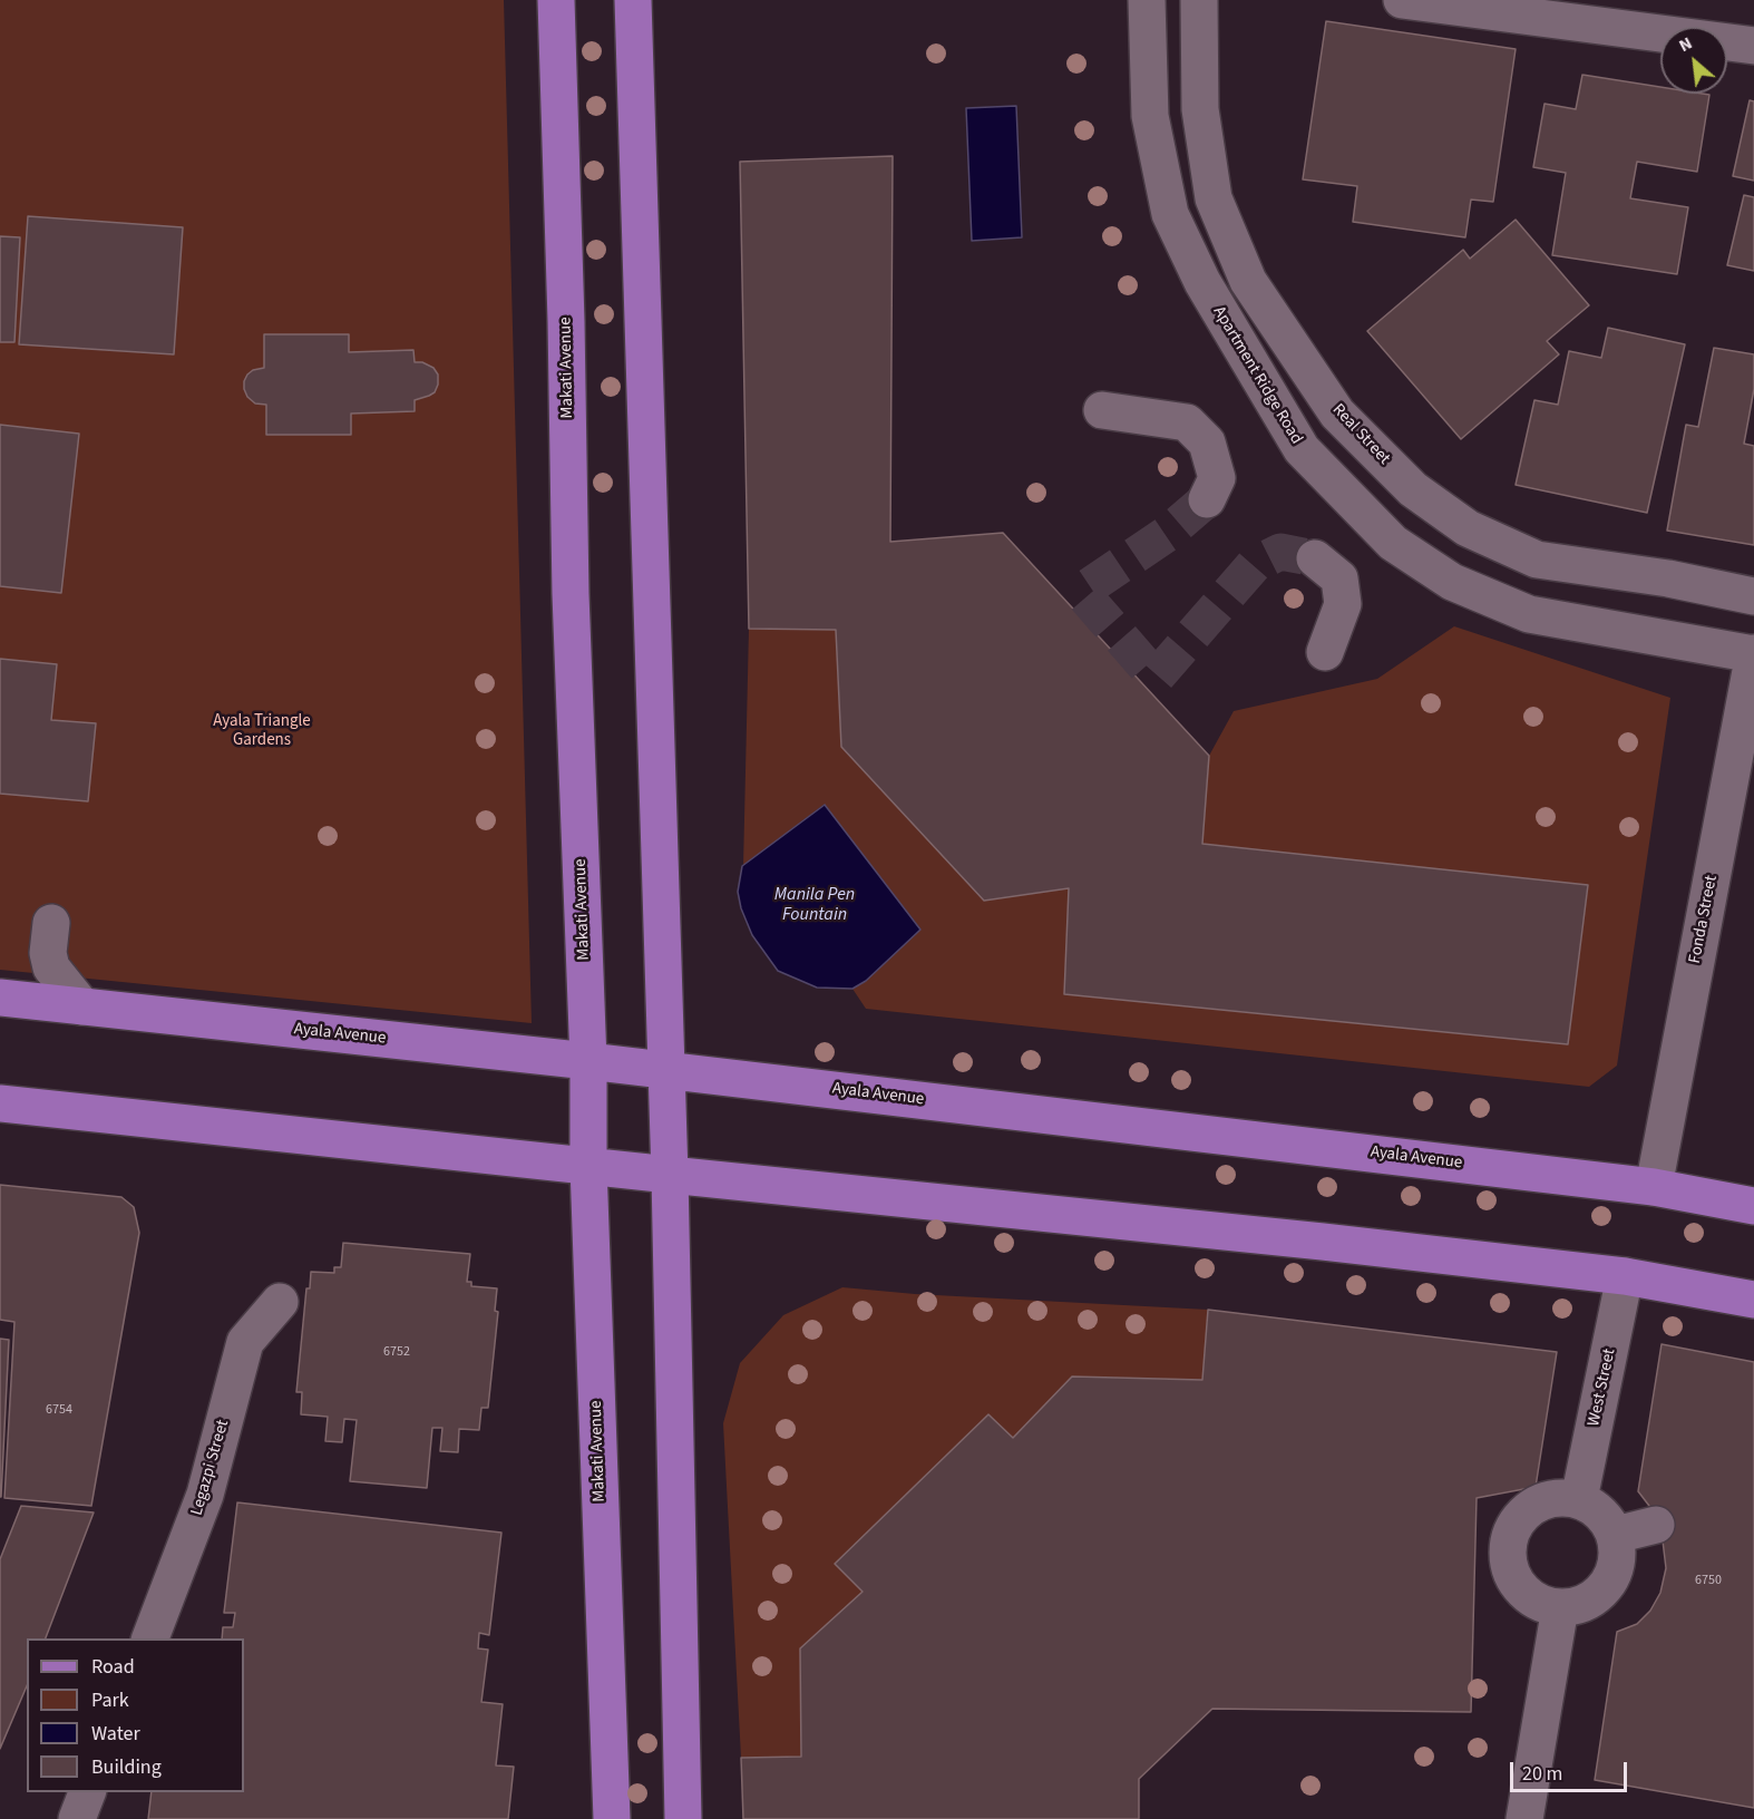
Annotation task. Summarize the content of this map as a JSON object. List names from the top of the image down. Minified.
{"streets":{"main road":["Makati Avenue","Ayala Avenue"],"street":["Apartment Ridge Road","Real Street","Fonda Street","West Street","Legazpi Street"]},"crossings":[["Makati Avenue","Ayala Avenue"],["Apartment Ridge Road","Fonda Street"],["Fonda Street","Ayala Avenue"]],"water":["Manila Pen Fountain"],"parks":["Ayala Triangle Gardens"],"house_numbers":["6752","6754","6750"],"legend":["Road","Park","Water","Building"],"scale_bar":"20 m","north":"top left"}
